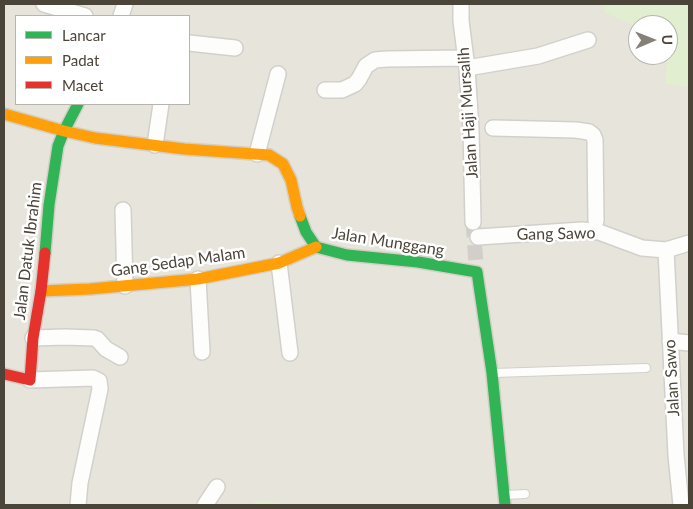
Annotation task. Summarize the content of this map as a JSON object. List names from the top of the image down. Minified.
{"streets":{"street":["Jalan Haji Mursalih","Gang Sawo","Jalan Munggang","Jalan Datuk Ibrahim","Gang Sedap Malam","Jalan Sawo"]},"crossings":[["Gang Sawo","Jalan Sawo"],["Jalan Munggang","Jalan Datuk Ibrahim"],["Jalan Munggang","Gang Sedap Malam"],["Jalan Datuk Ibrahim","Gang Sedap Malam"]],"legend":["Lancar","Padat","Macet"],"north":"right"}
